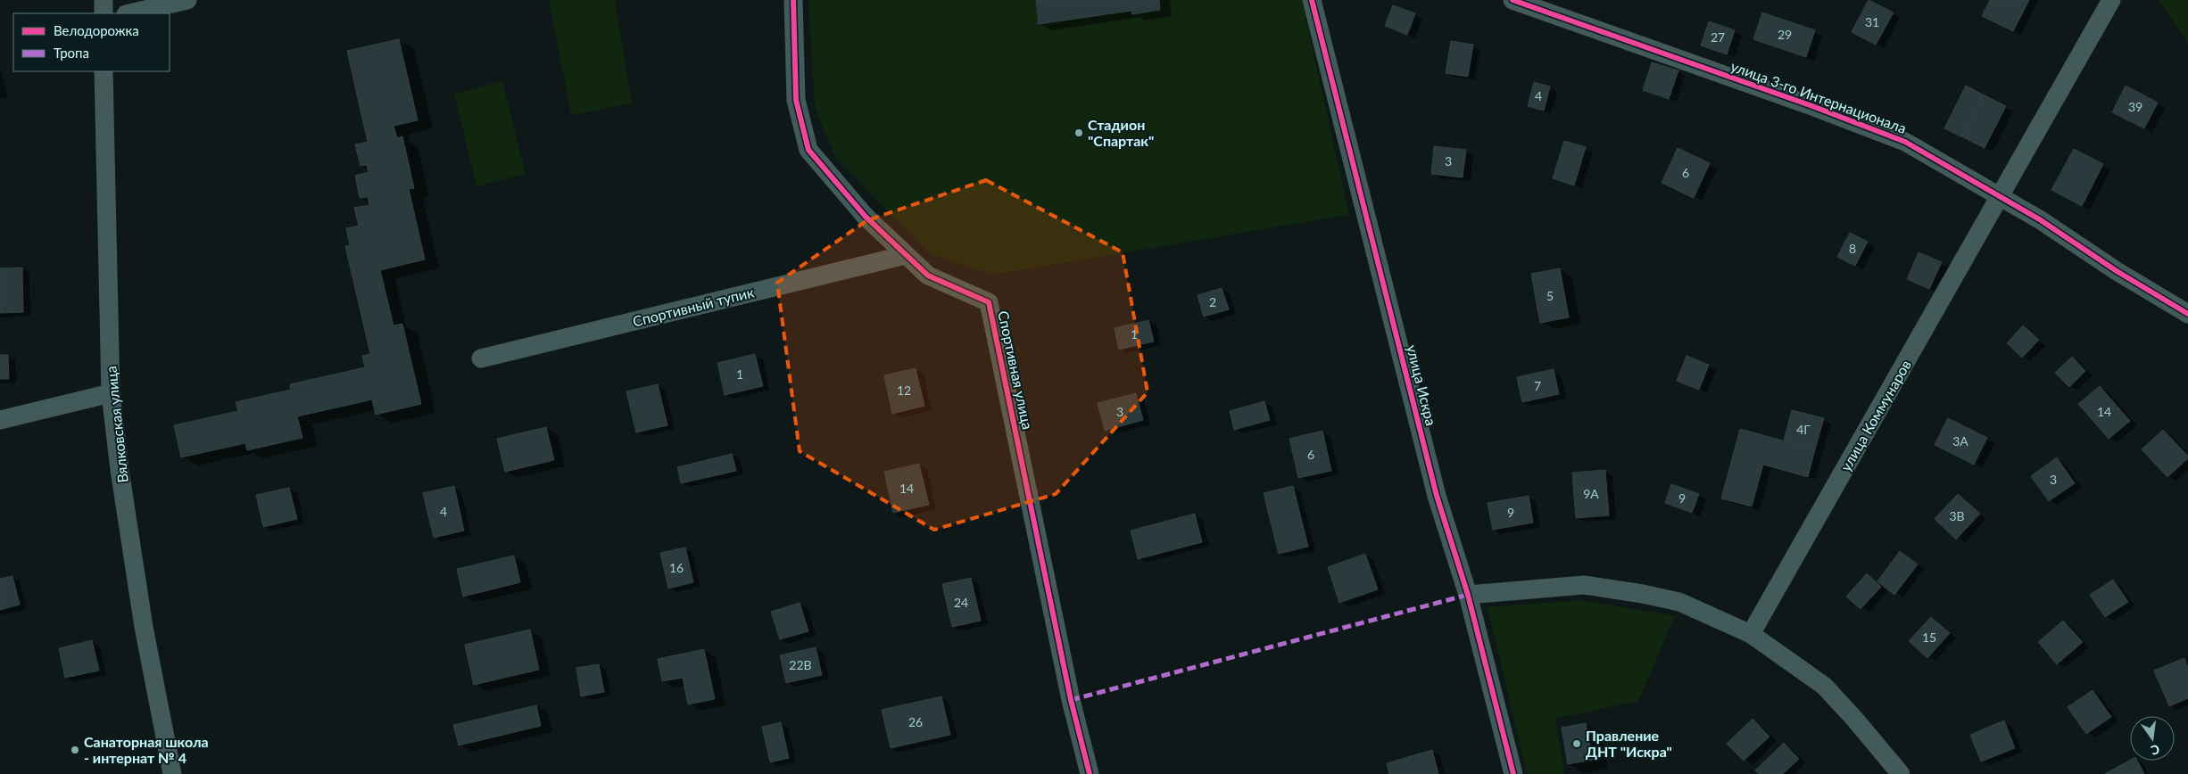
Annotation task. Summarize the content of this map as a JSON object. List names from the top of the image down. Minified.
{"streets":{"street":["улица 3-го Интернационала","Спортивный тупик","Спортивная улица","улица Искра","улица Коммунаров","Вялковская улица"]},"crossings":[["улица 3-го Интернационала","улица Коммунаров"],["Спортивный тупик","Спортивная улица"]],"places":["Стадион \"Спартак\"","Правление ДНТ \"Искра\"","Санаторная школа - интернат № 4"],"house_numbers":["31","29","27","4","39","3","6","8","5","2","1","1","7","12","3","14","4Г","3А","6","3","14","9А","9","4","9","3В","16","24","15","22В","26"],"legend":["Велодорожка","Тропа"],"north":"bottom"}
